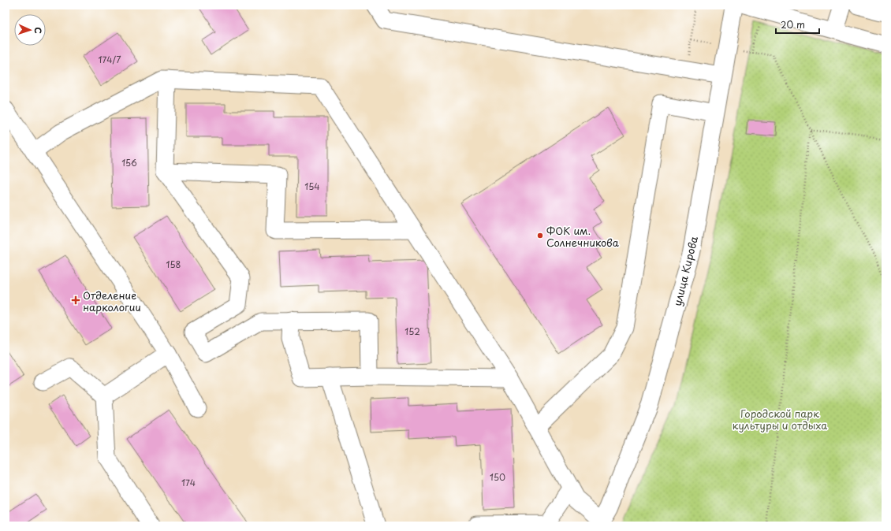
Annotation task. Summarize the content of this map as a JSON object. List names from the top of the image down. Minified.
{"streets":{"main road":["улица Кирова"]},"parks":["Городской парк культуры и отдыха"],"places":{"other":["ФОК им. Солнечникова"],"health":["Отделение наркологии"]},"house_numbers":["174/7","156","154","158","152","150","174"],"scale_bar":"20 m","north":"right"}
